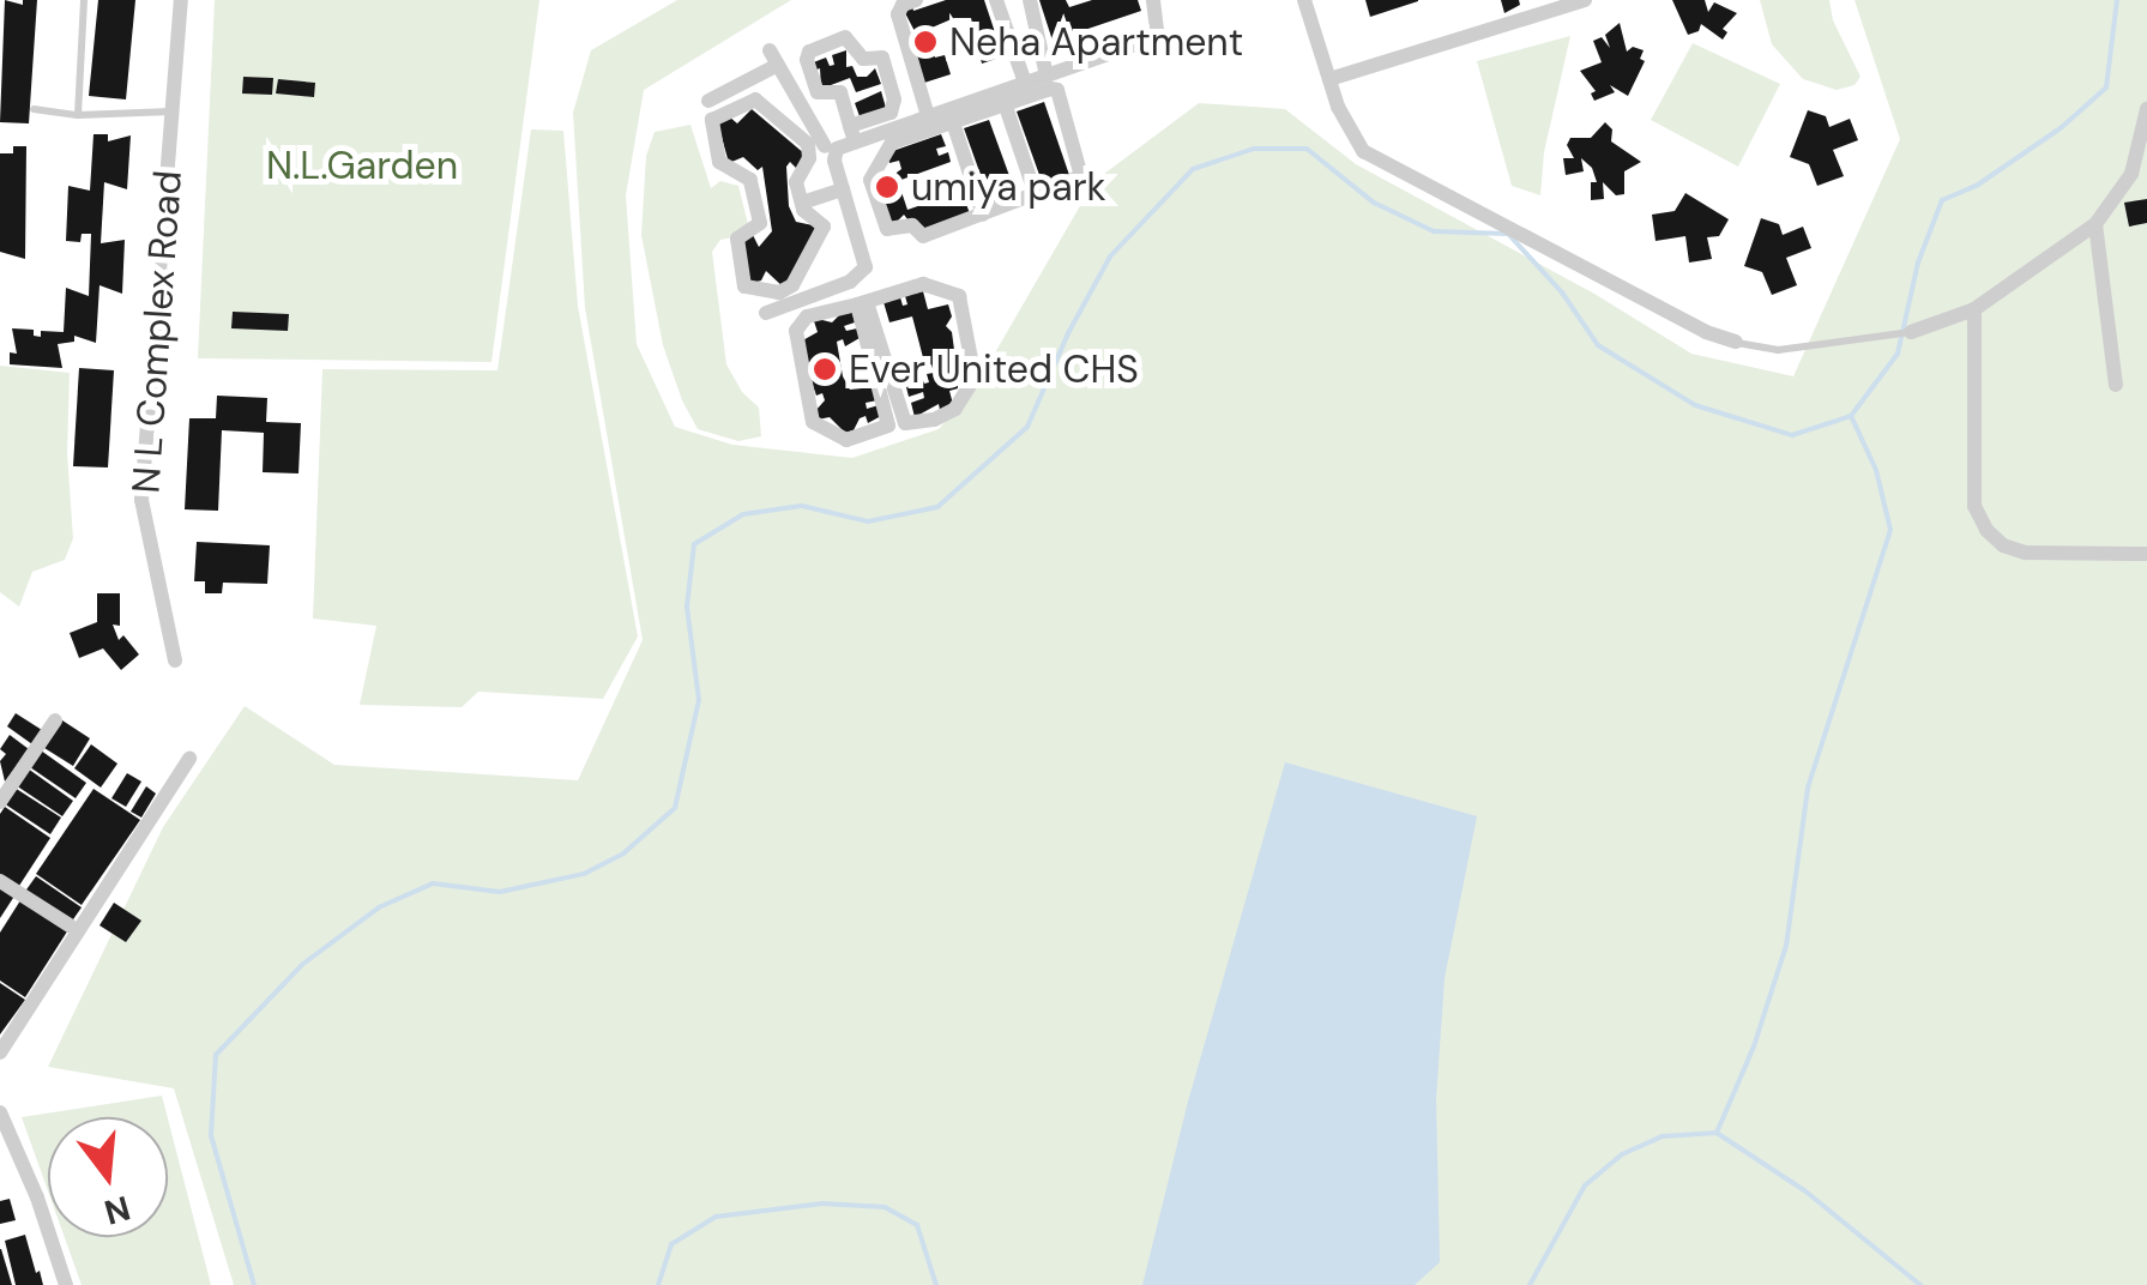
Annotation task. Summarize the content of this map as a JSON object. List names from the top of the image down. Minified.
{"streets":{"street":["N L Complex Road"]},"parks":["N.L.Garden"],"places":["Neha Apartment","umiya park","Ever United CHS"],"north":"bottom"}
